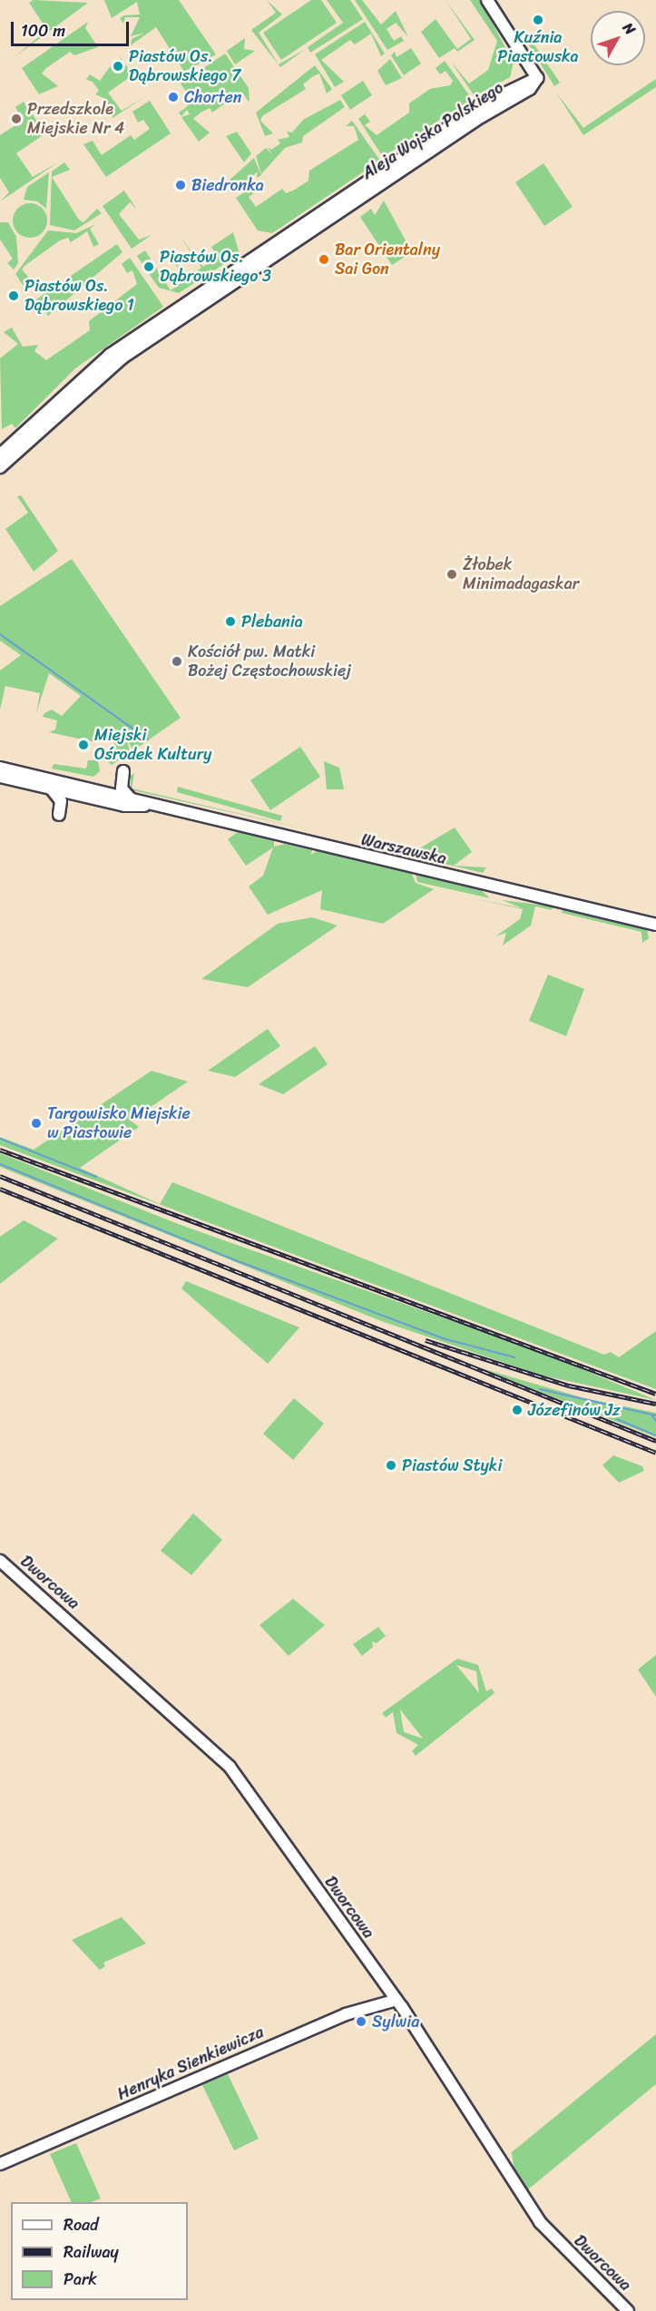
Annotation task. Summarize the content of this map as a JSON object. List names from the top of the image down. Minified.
{"streets":{"street":["Aleja Wojska Polskiego","Warszawska","Dworcowa","Henryka Sienkiewicza"]},"crossings":[["Dworcowa","Henryka Sienkiewicza"]],"places":["Kuźnia Piastowska","Piastów Os. Dąbrowskiego 7","Chorten","Przedszkole Miejskie Nr 4","Biedronka","Bar Orientalny Sai Gon","Piastów Os. Dąbrowskiego 3","Piastów Os. Dąbrowskiego 1","Żłobek Minimadagaskar","Plebania","Kościół pw. Matki Bożej Częstochowskiej","Miejski Ośrodek Kultury","Targowisko Miejskie w Piastowie","Józefinów Jz","Piastów Styki","Sylwia"],"legend":["Road","Railway","Park"],"scale_bar":"100 m","north":"top right"}
